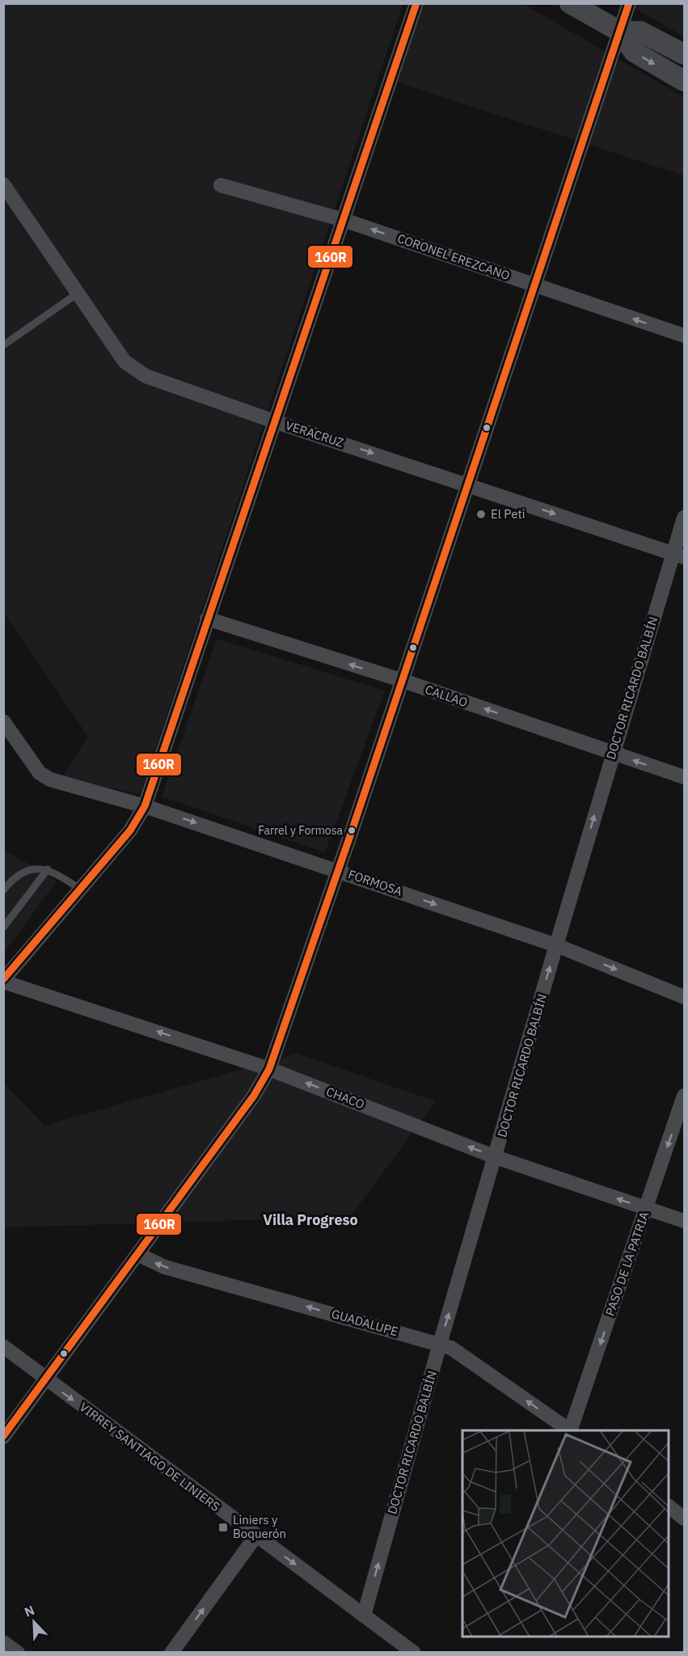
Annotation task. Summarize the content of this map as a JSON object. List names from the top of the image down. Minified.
{"streets":{"street":["CORONEL EREZCANO","VERACRUZ","DOCTOR RICARDO BALBÍN","CALLAO","FORMOSA","CHACO","PASO DE LA PATRIA","GUADALUPE","VIRREY SANTIAGO DE LINIERS"]},"crossings":[["VERACRUZ","DOCTOR RICARDO BALBÍN"],["DOCTOR RICARDO BALBÍN","CALLAO"],["DOCTOR RICARDO BALBÍN","FORMOSA"],["DOCTOR RICARDO BALBÍN","CHACO"],["DOCTOR RICARDO BALBÍN","GUADALUPE"],["DOCTOR RICARDO BALBÍN","VIRREY SANTIAGO DE LINIERS"],["CHACO","PASO DE LA PATRIA"]],"one_way":["CORONEL EREZCANO","VERACRUZ","DOCTOR RICARDO BALBÍN","CALLAO","FORMOSA","CHACO","PASO DE LA PATRIA","GUADALUPE","VIRREY SANTIAGO DE LINIERS"],"districts":["Villa Progreso"],"places":{"other":["El Peti","Farrel y Formosa"],"transit":["Liniers y Boquerón"]},"lines":["transit line 160R"],"north":"top left"}
